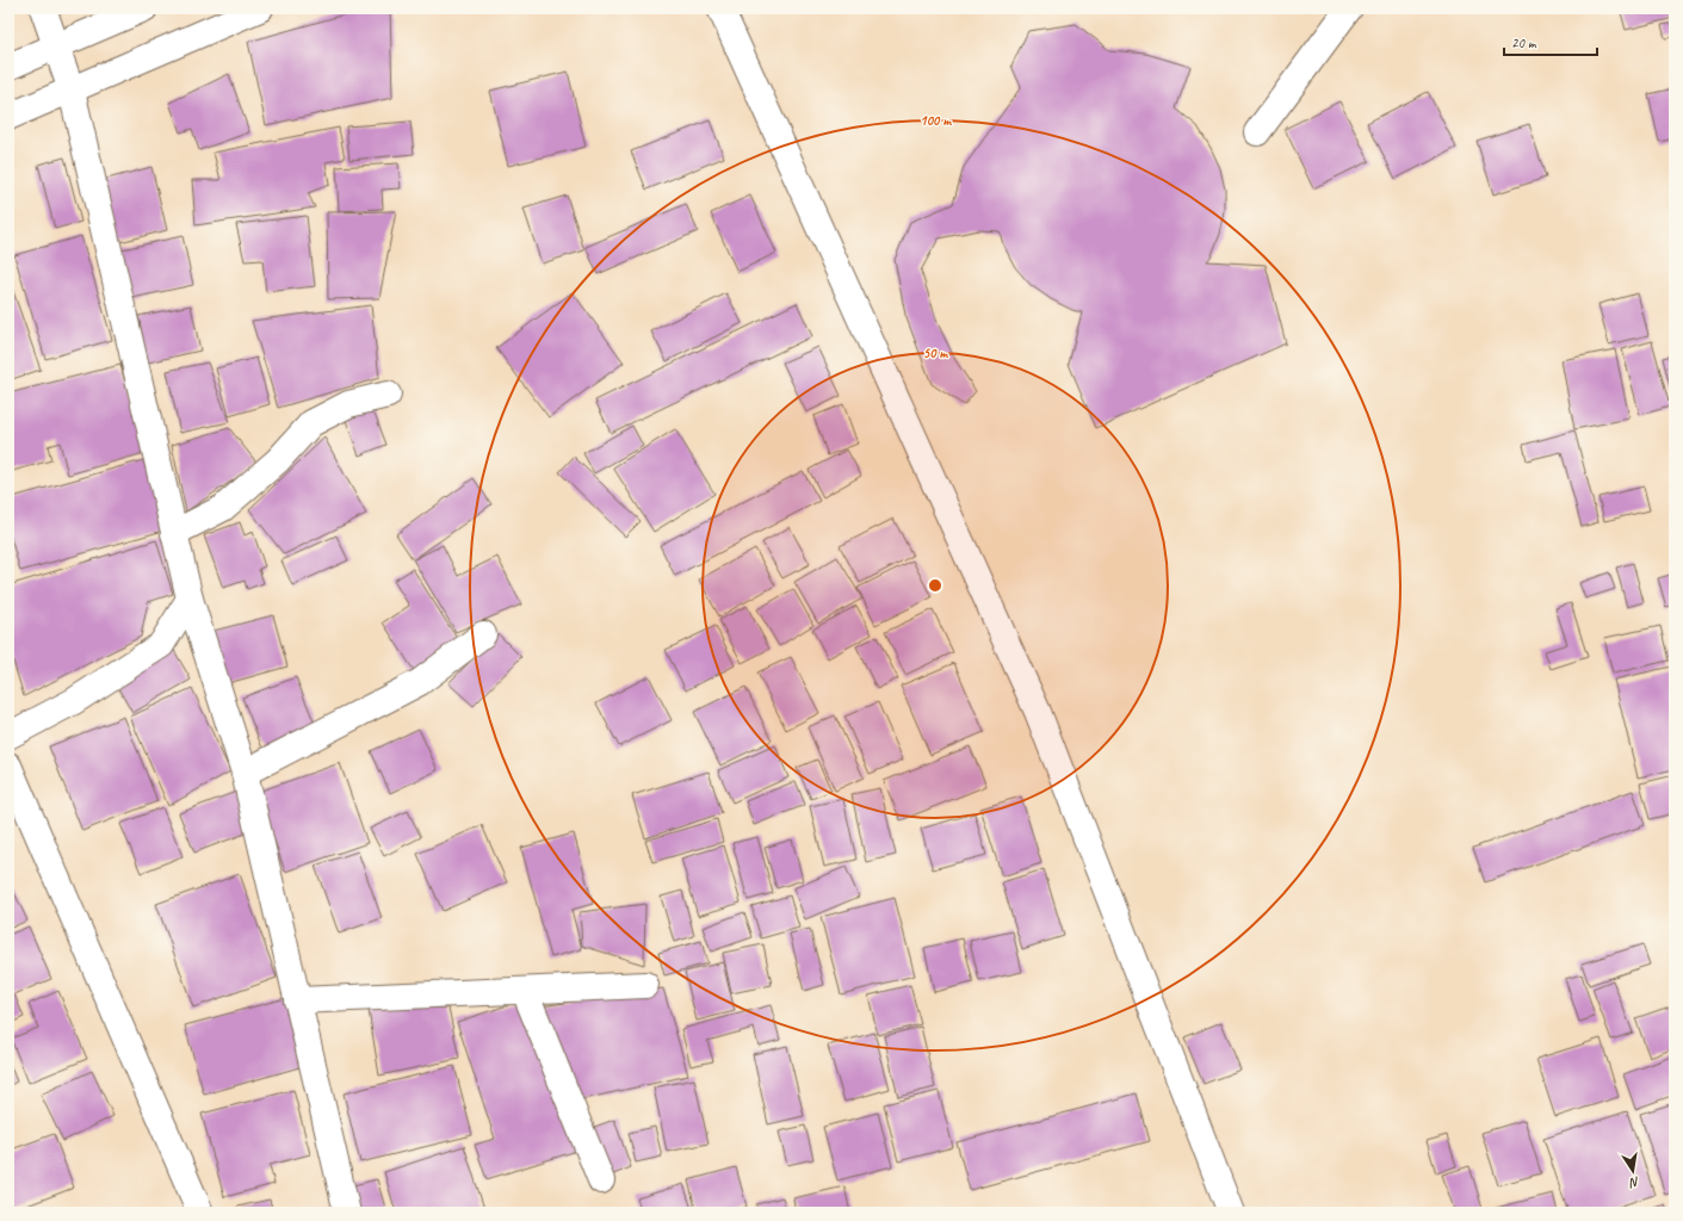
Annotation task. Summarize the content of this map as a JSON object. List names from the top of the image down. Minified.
{"scale_bar":"20 m","north":"bottom","rings":["100 m","50 m"]}
